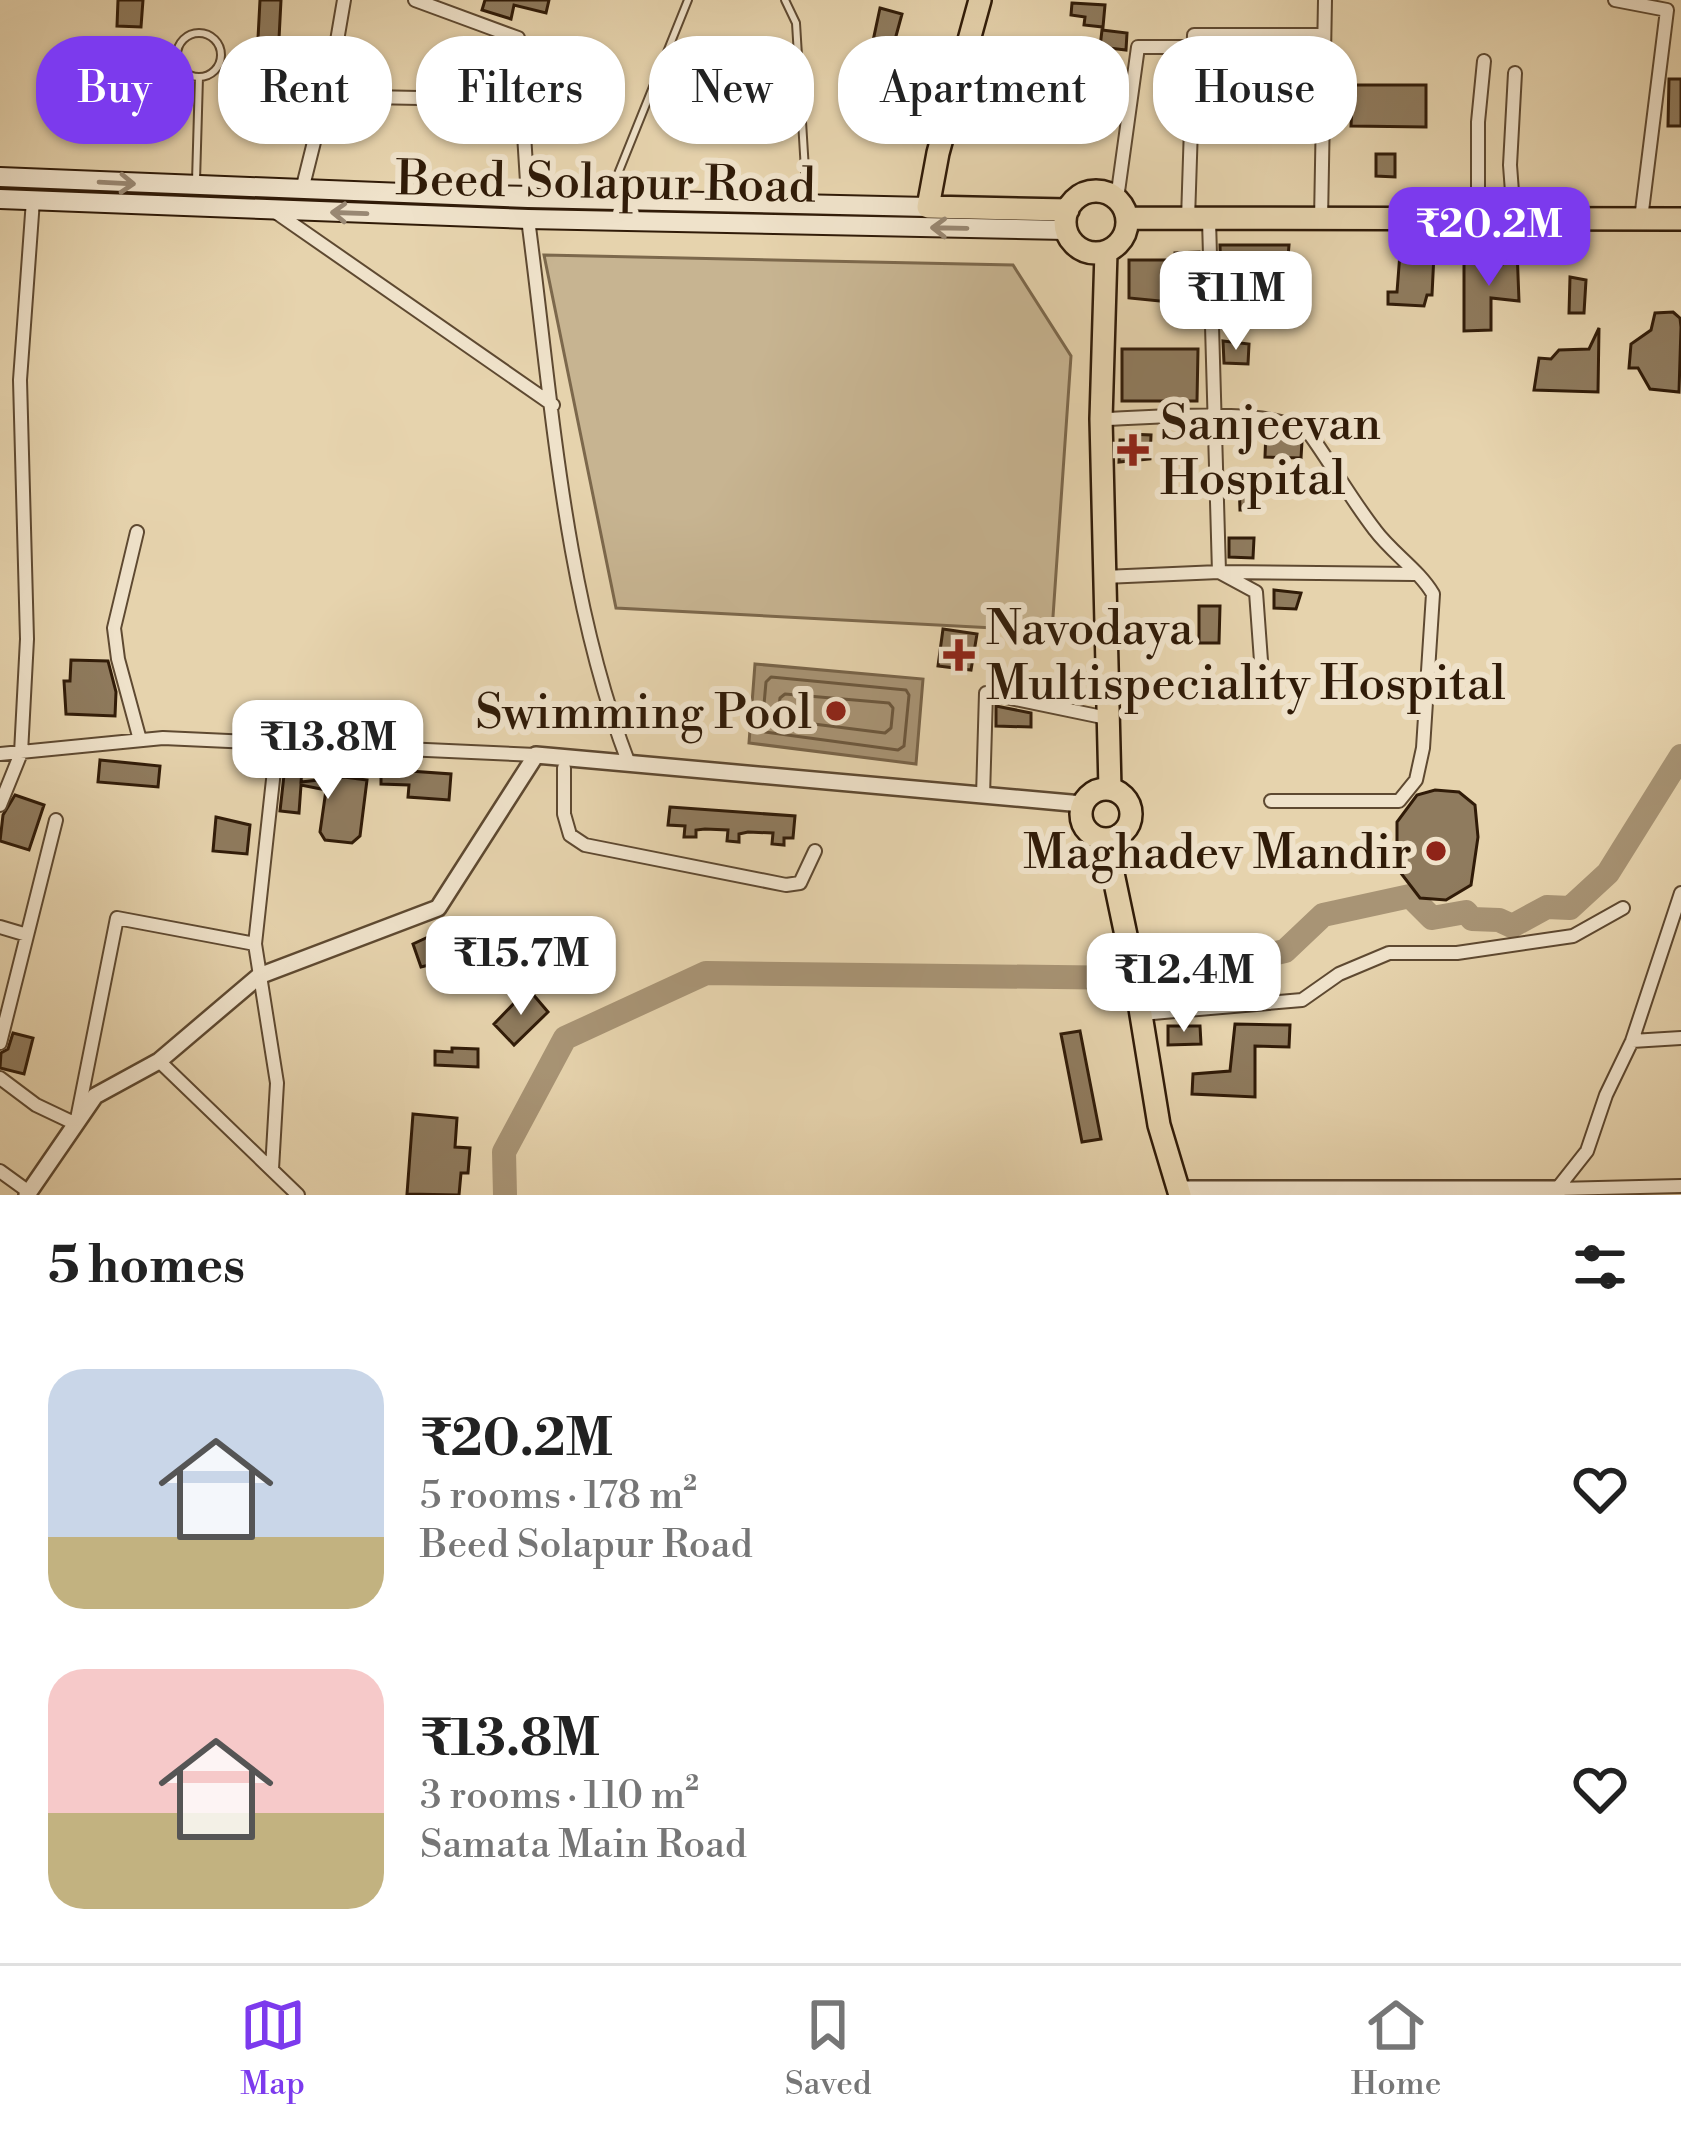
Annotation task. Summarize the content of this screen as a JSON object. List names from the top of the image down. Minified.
{"streets":{"main road":["Beed-Solapur Road"]},"places":{"health":["Sanjeevan Hospital","Navodaya Multispeciality Hospital"],"other":["Swimming Pool","Maghadev Mandir"]},"page":{"chip":["Buy","Rent","Filters","New","Apartment","House"],"price":["₹20.2M","₹11M","₹13.8M","₹15.7M","₹12.4M"],"heading":"5 homes","list":[{"name":"₹20.2M","note":"5 rooms · 178 m² · Beed Solapur Road"},{"name":"₹13.8M","note":"3 rooms · 110 m² · Samata Main Road"}],"tabs":["Map","Saved","Home"]}}
